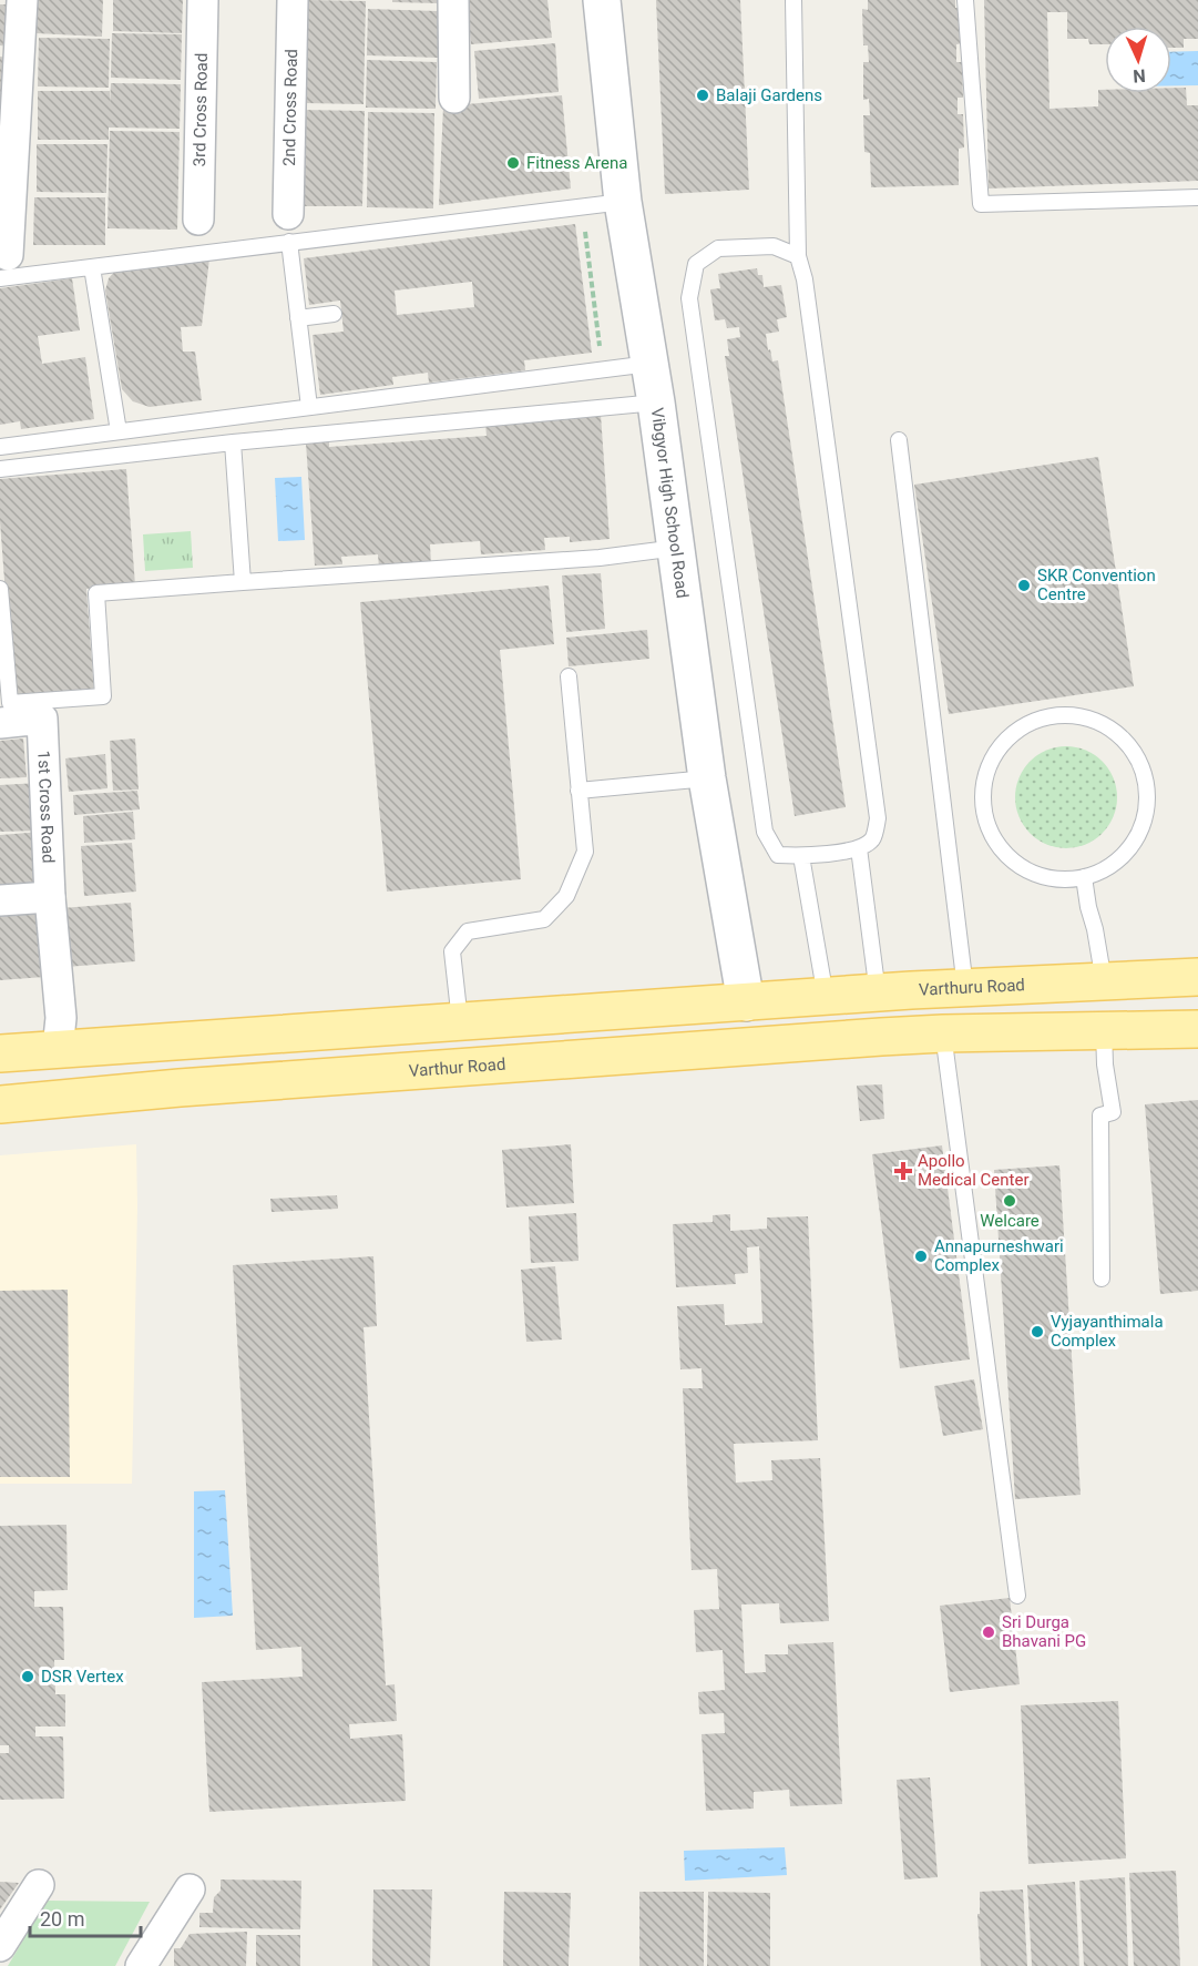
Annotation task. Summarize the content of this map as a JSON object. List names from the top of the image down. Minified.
{"streets":{"main road":["Varthuru Road","Varthur Road"],"street":["2nd Cross Road","3rd Cross Road","Vibgyor High School Road","1st Cross Road"]},"crossings":[["Vibgyor High School Road","Varthuru Road"]],"places":{"other":["Balaji Gardens","Fitness Arena","SKR Convention Centre","Welcare","Annapurneshwari Complex","Vyjayanthimala Complex","Sri Durga Bhavani PG","DSR Vertex"],"health":["Apollo Medical Center"]},"scale_bar":"20 m","north":"bottom"}
